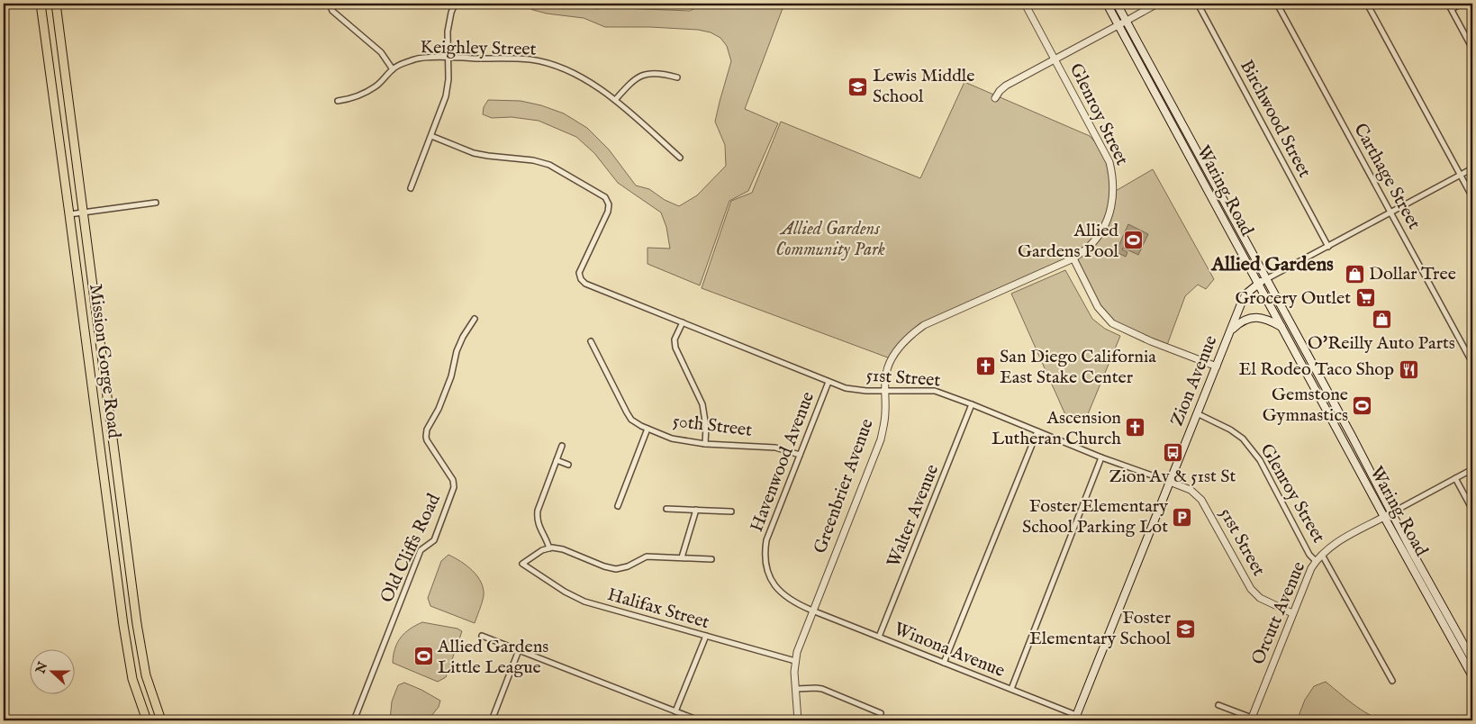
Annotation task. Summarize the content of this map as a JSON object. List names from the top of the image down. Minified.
{"streets":{"main road":["Waring Road","Mission Gorge Road","Zion Avenue"],"street":["Keighley Street","Glenroy Street","Birchwood Street","Carthage Street","51st Street","50th Street","Havenwood Avenue","Greenbrier Avenue","Walter Avenue","Old Cliffs Road","Halifax Street","Orcutt Avenue","Winona Avenue"]},"crossings":[["Glenroy Street","Zion Avenue"],["Glenroy Street","Greenbrier Avenue"],["Glenroy Street","Orcutt Avenue"],["Birchwood Street","Zion Avenue"],["Carthage Street","Zion Avenue"],["Waring Road","Zion Avenue"],["Waring Road","Orcutt Avenue"],["51st Street","Zion Avenue"],["51st Street","Havenwood Avenue"],["51st Street","Greenbrier Avenue"],["51st Street","Walter Avenue"],["51st Street","Orcutt Avenue"],["Zion Avenue","Winona Avenue"],["50th Street","Havenwood Avenue"],["Havenwood Avenue","Greenbrier Avenue"],["Havenwood Avenue","Winona Avenue"],["Greenbrier Avenue","Halifax Street"],["Greenbrier Avenue","Winona Avenue"],["Walter Avenue","Winona Avenue"]],"districts":["Allied Gardens"],"parks":["Allied Gardens Community Park"],"places":{"school or university":["Lewis Middle School","Foster Elementary School"],"sports":["Allied Gardens Pool","Gemstone Gymnastics","Allied Gardens Little League"],"shop":["Dollar Tree","O'Reilly Auto Parts"],"supermarket":["Grocery Outlet"],"church":["San Diego California East Stake Center","Ascension Lutheran Church"],"restaurant":["El Rodeo Taco Shop"],"bus stop":["Zion Av & 51st St"],"parking":["Foster Elementary School Parking Lot"]},"north":"left"}
